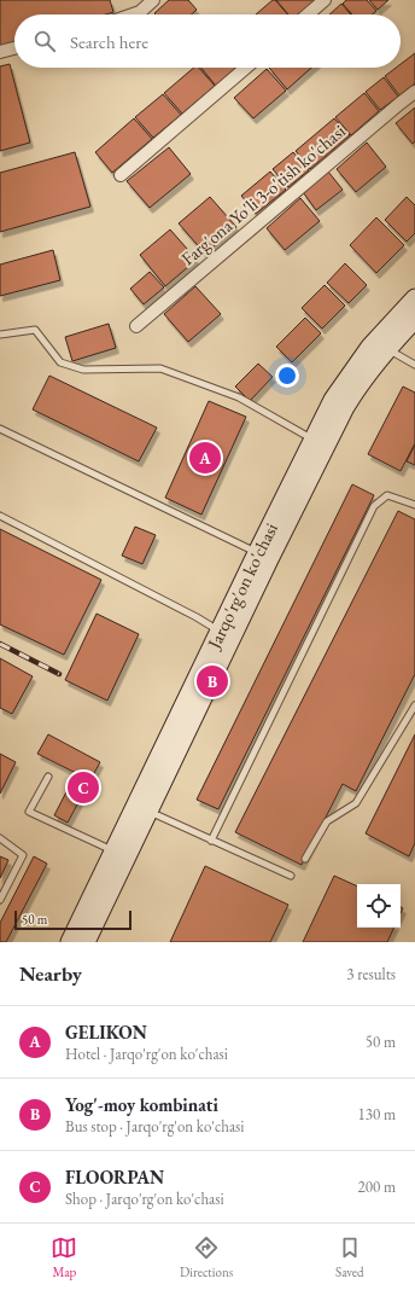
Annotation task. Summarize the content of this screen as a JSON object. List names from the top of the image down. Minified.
{"streets":{"main road":["Jarqo'rg'on ko'chasi"],"street":["Farg'ona Yo'li 3-o'tish ko'chasi"]},"scale_bar":"50 m","page":{"search":"Search here","pins":["A","B","C"],"scale":"50 m","heading":["Nearby","3 results"],"list":[{"mark":"A","name":"GELIKON","note":"Hotel · Jarqo'rg'on ko'chasi","value":"50 m"},{"mark":"B","name":"Yog'-moy kombinati","note":"Bus stop · Jarqo'rg'on ko'chasi","value":"130 m"},{"mark":"C","name":"FLOORPAN","note":"Shop · Jarqo'rg'on ko'chasi","value":"200 m"}],"nav":["Map","Directions","Saved"]}}
